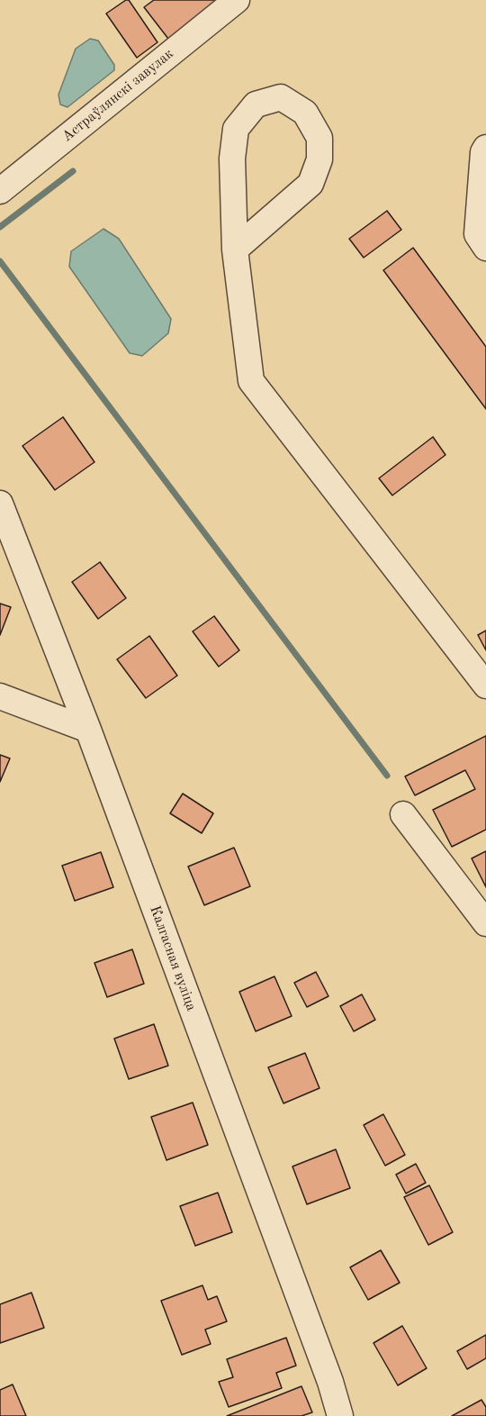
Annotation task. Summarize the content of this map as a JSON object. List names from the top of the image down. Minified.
{"streets":{"street":["Астраўлянскі завулак","Калгасная вуліца"]}}
